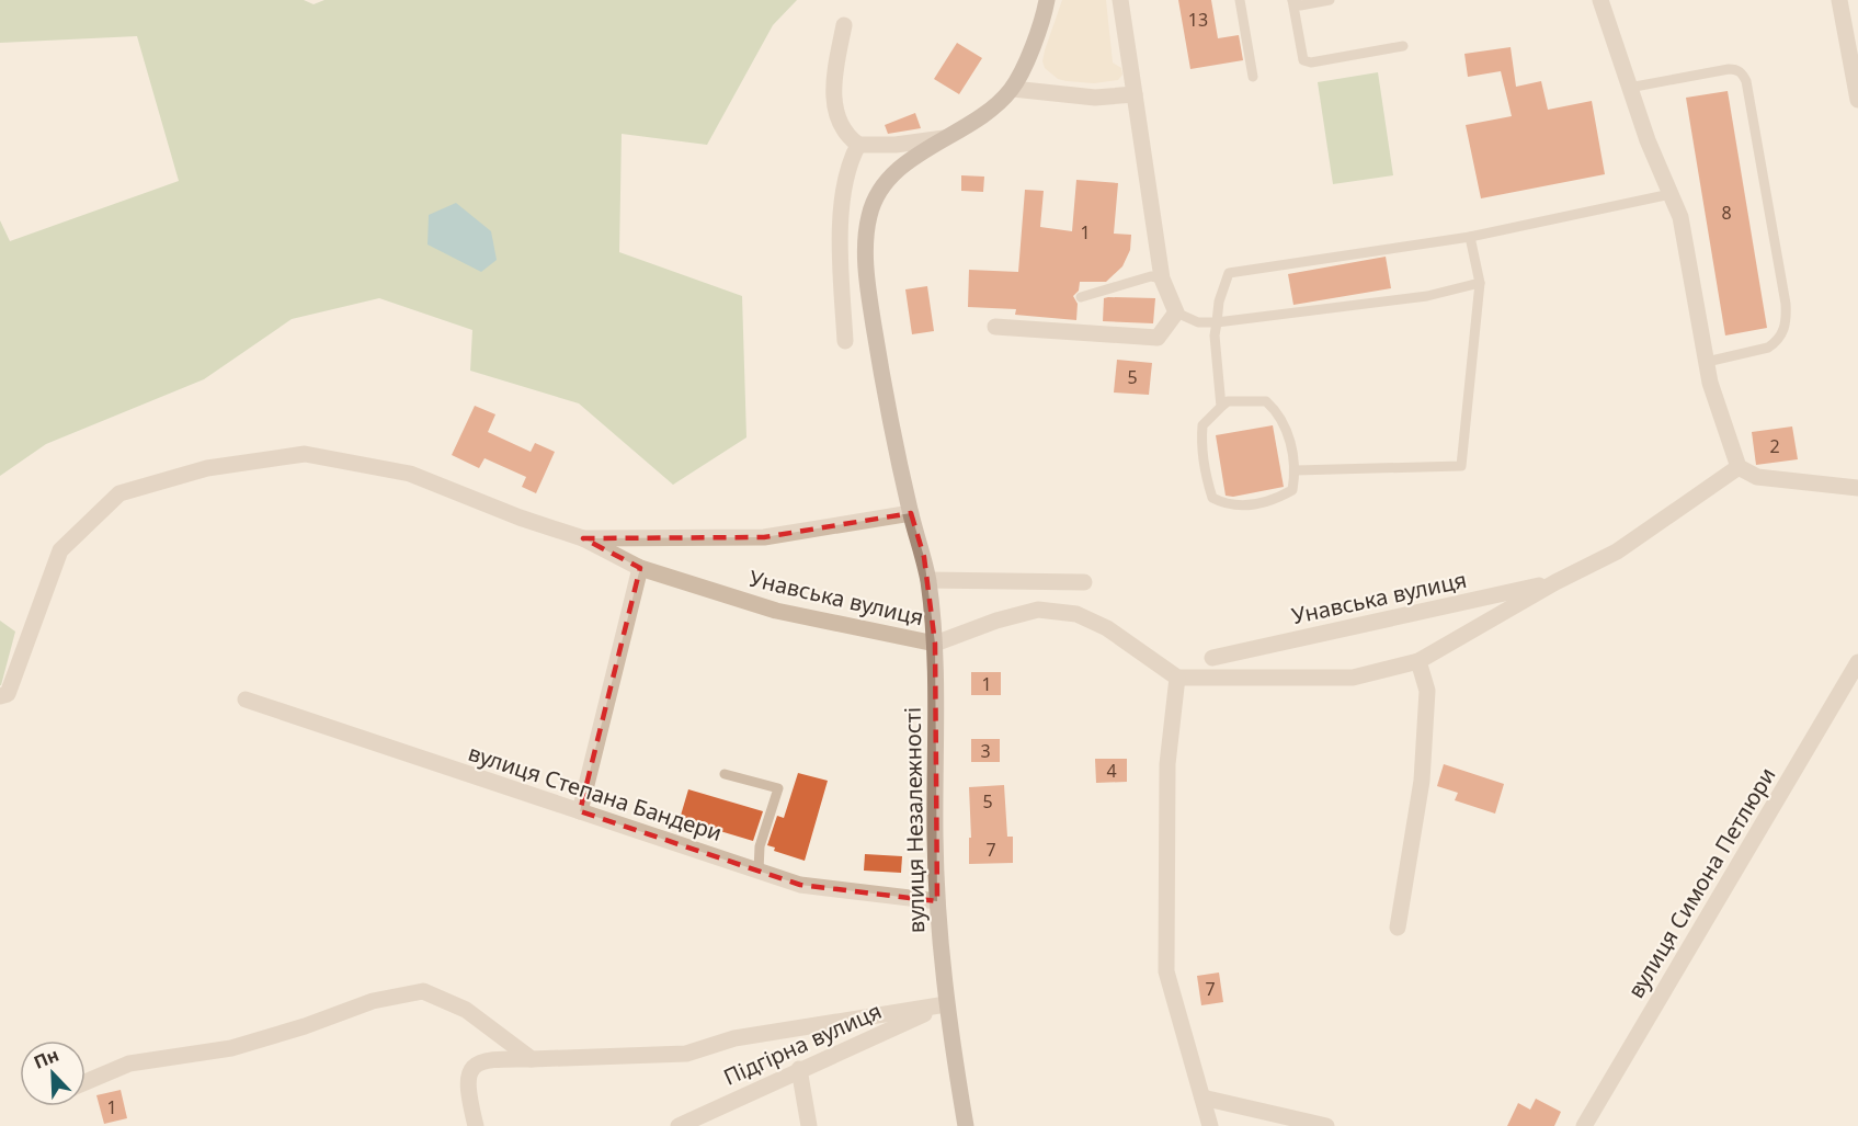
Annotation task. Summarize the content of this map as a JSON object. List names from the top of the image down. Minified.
{"streets":{"street":["Унавська вулиця","вулиця Степана Бандери","вулиця Незалежності","вулиця Симона Петлюри","Підгірна вулиця"]},"crossings":[["Унавська вулиця","вулиця Незалежності"],["вулиця Степана Бандери","вулиця Незалежності"],["вулиця Незалежності","Підгірна вулиця"]],"house_numbers":["13","8","1","5","2","1","3","4","5","7","7","1"],"north":"top left"}
